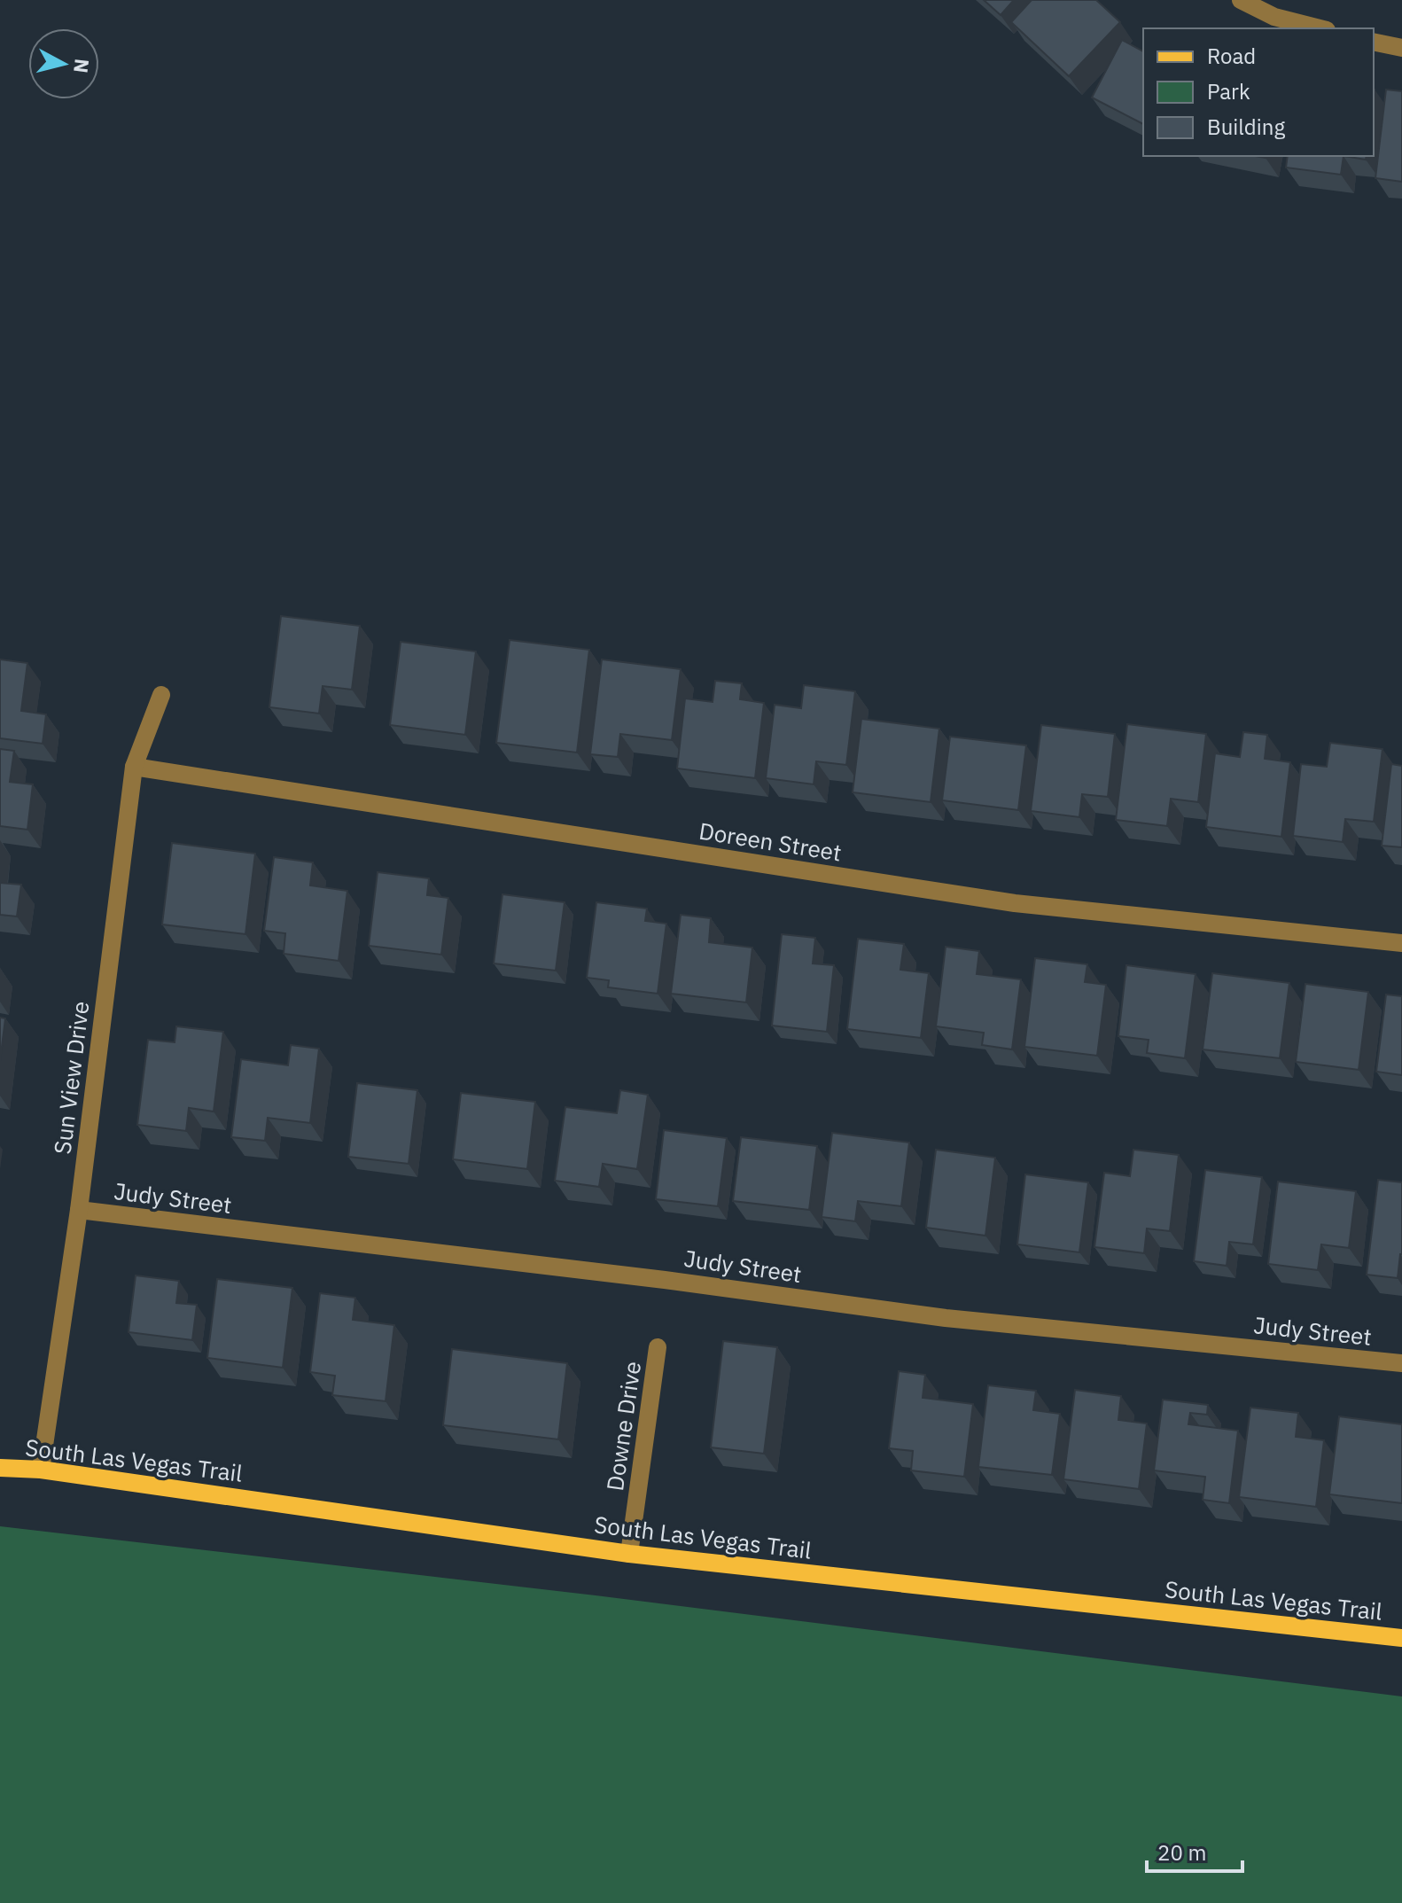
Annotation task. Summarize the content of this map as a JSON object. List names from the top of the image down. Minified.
{"streets":{"main road":["South Las Vegas Trail"],"street":["Doreen Street","Sun View Drive","Judy Street","Downe Drive"]},"crossings":[["Doreen Street","Sun View Drive"],["Sun View Drive","Judy Street"],["Sun View Drive","South Las Vegas Trail"],["Downe Drive","South Las Vegas Trail"]],"legend":["Road","Park","Building"],"scale_bar":"20 m","north":"right"}
